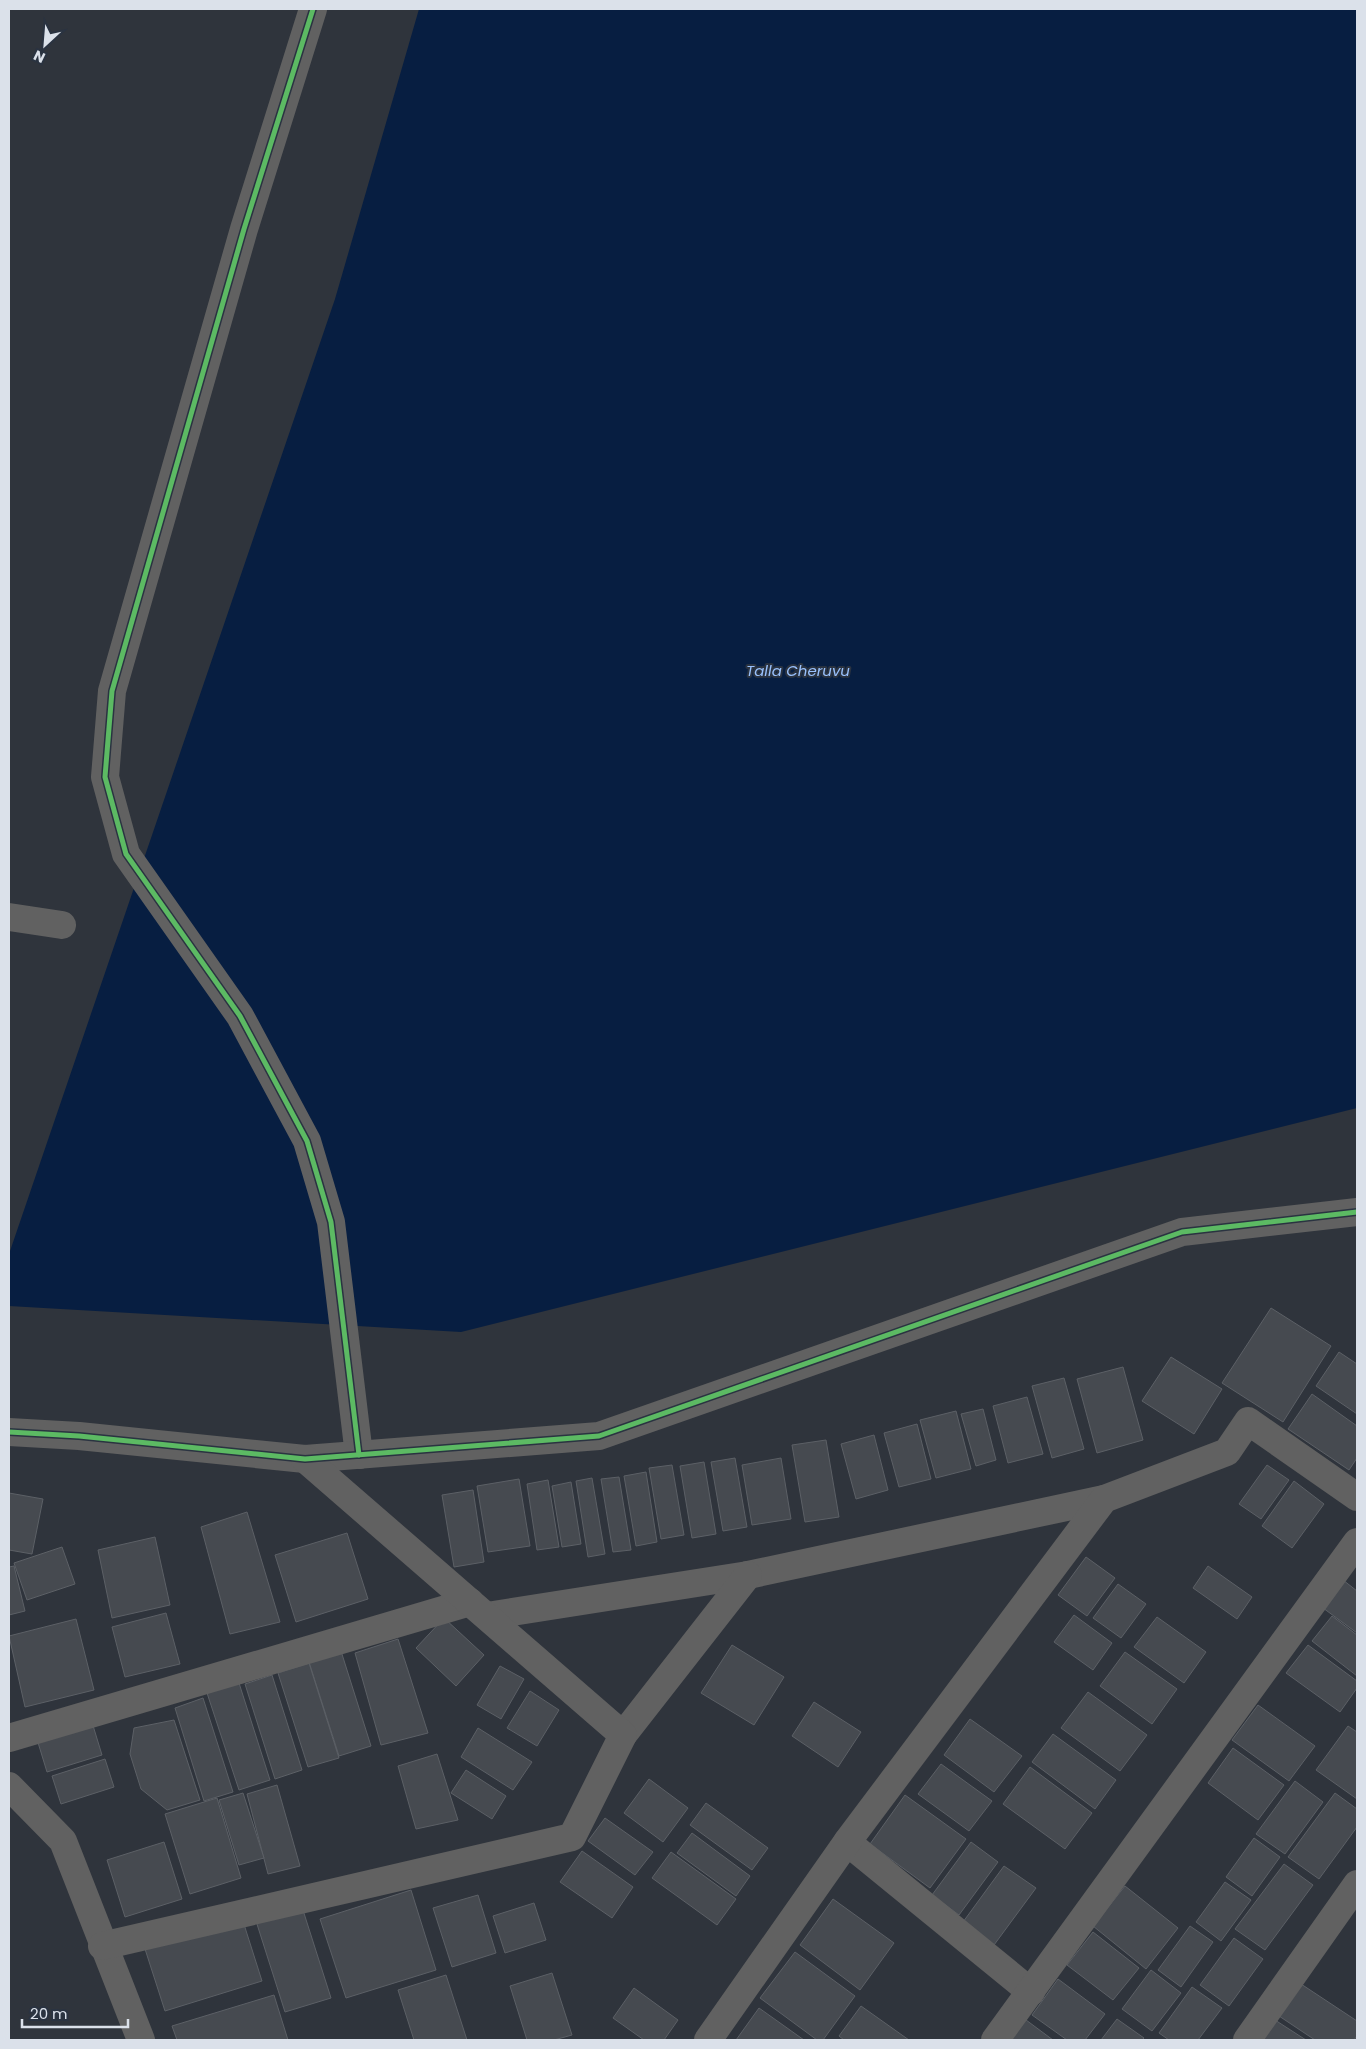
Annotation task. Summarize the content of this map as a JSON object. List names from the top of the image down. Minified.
{"water":["Talla Cheruvu"],"scale_bar":"20 m","north":"bottom left"}
